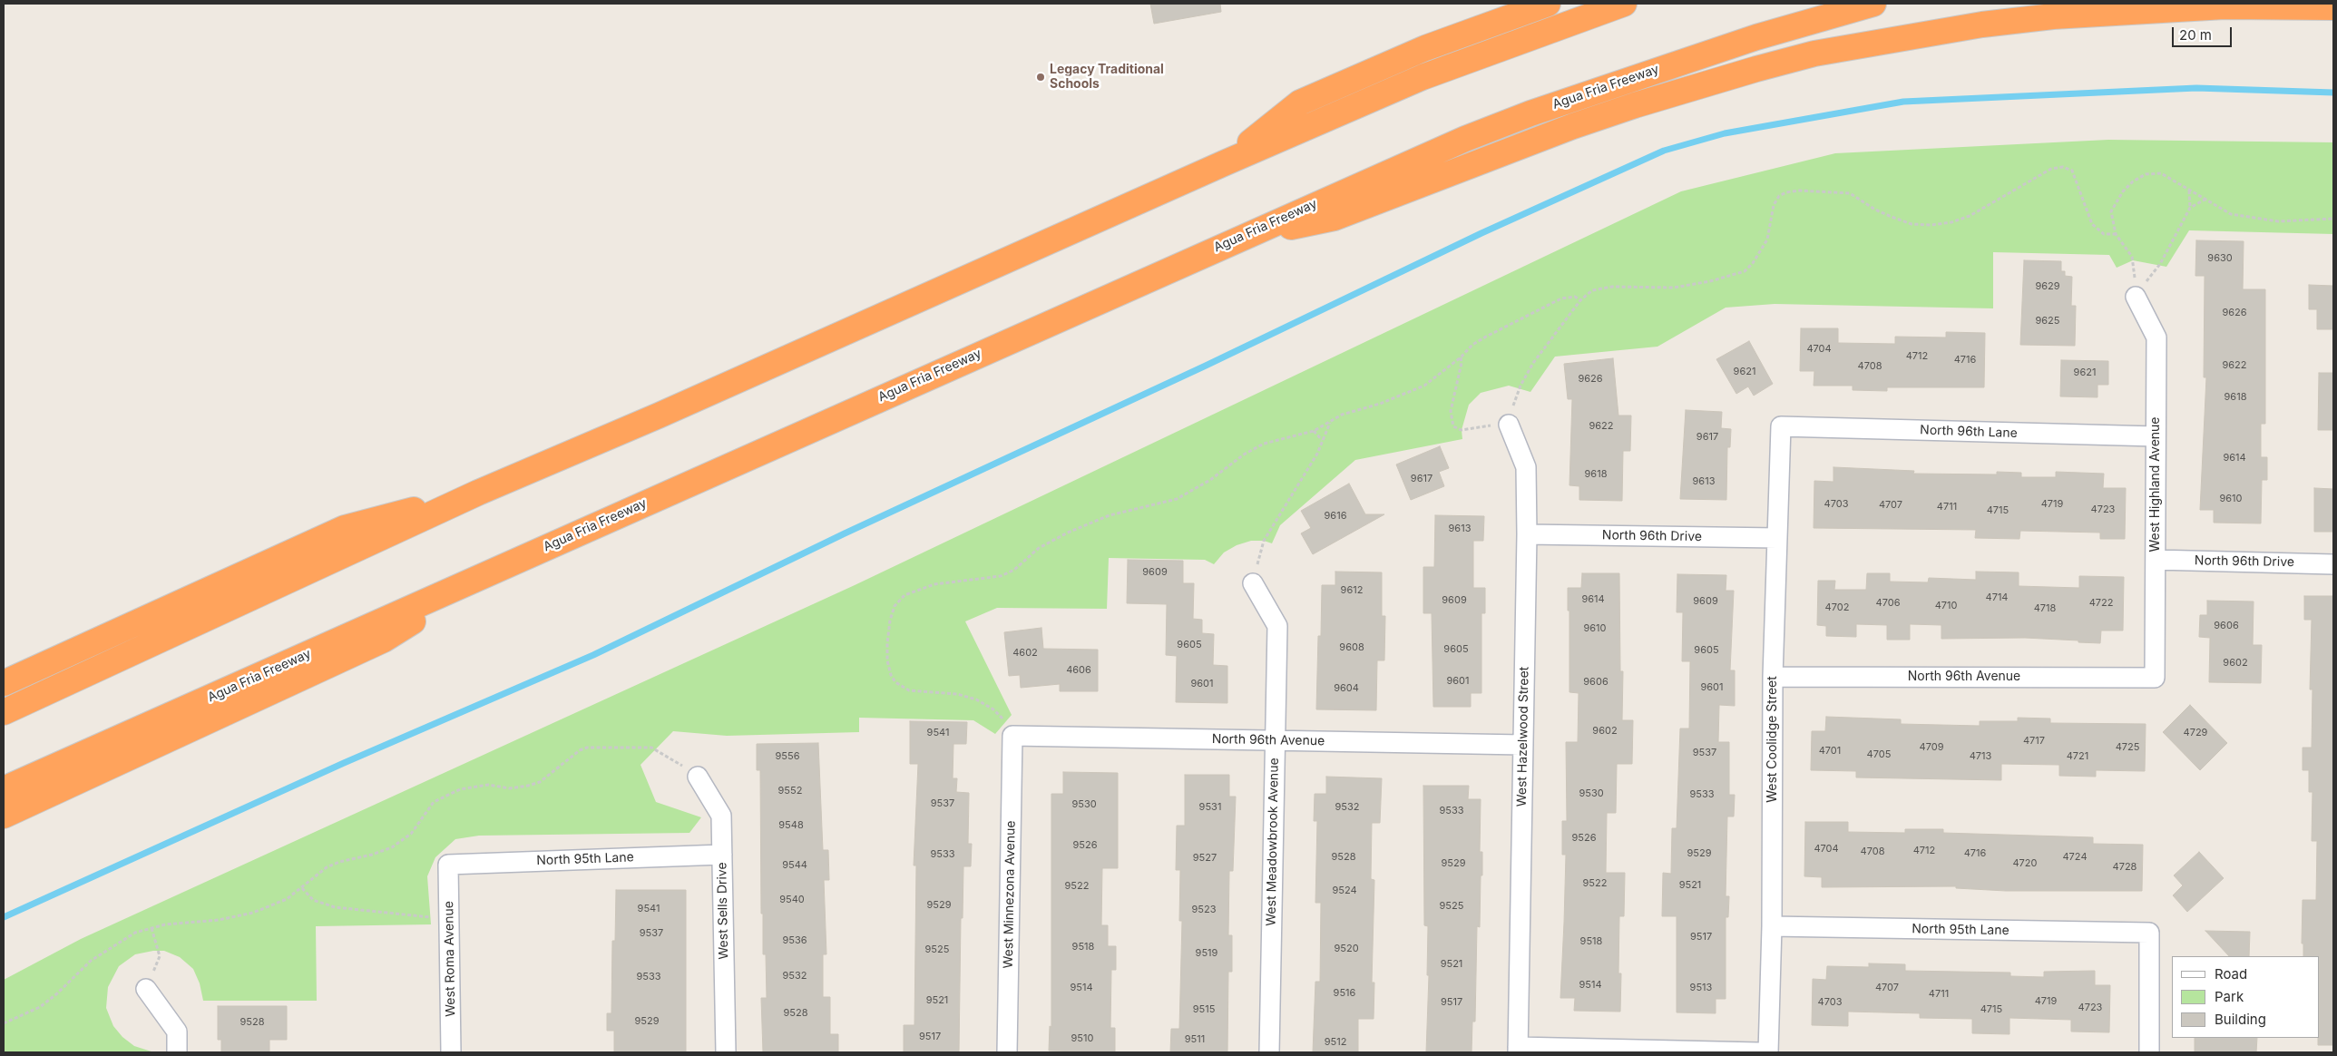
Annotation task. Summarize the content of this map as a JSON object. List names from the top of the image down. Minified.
{"streets":{"highway":["Agua Fria Freeway"],"street":["North 96th Lane","West Highland Avenue","North 96th Drive","North 96th Avenue","West Hazelwood Street","West Coolidge Street","West Meadowbrook Avenue","North 95th Lane","West Minnezona Avenue","West Sells Drive","West Roma Avenue"]},"crossings":[["North 96th Lane","West Highland Avenue"],["North 96th Lane","West Coolidge Street"],["West Highland Avenue","North 96th Drive"],["West Highland Avenue","North 96th Avenue"],["North 96th Drive","West Hazelwood Street"],["North 96th Drive","West Coolidge Street"],["North 96th Avenue","West Hazelwood Street"],["North 96th Avenue","West Coolidge Street"],["North 96th Avenue","West Meadowbrook Avenue"],["North 96th Avenue","West Minnezona Avenue"],["West Coolidge Street","North 95th Lane"],["North 95th Lane","West Sells Drive"],["North 95th Lane","West Roma Avenue"]],"places":["Legacy Traditional Schools"],"house_numbers":["9630","9629","9626","9625","4704","4712","4716","9622","4708","9621","9621","9626","9618","9622","9617","9614","9618","9617","9613","9610","4703","4719","4707","4711","4723","4715","9616","9613","9609","9612","4714","9614","9609","9609","4706","4722","4710","4702","4718","9606","9610","9605","9608","9605","9605","4602","9602","4606","9601","9606","9601","9601","9604","9602","9541","4729","4717","4709","4725","4701","9537","4705","9556","4713","4721","9552","9530","9533","9537","9530","9531","9532","9533","9548","9526","9526","4704","4712","4708","9529","4716","9533","9528","4724","9527","9529","4720","9544","4728","9522","9521","9522","9524","9540","9529","9525","9541","9523","9537","9517","9536","9518","9518","9520","9525","9519","9521","9532","9533","9514","9514","9513","4707","9516","4711","9521","4719","9517","4703","4723","9515","4715","9528","9529","9528","9517","9510","9511","9512"],"legend":["Road","Park","Building"],"scale_bar":"20 m"}
